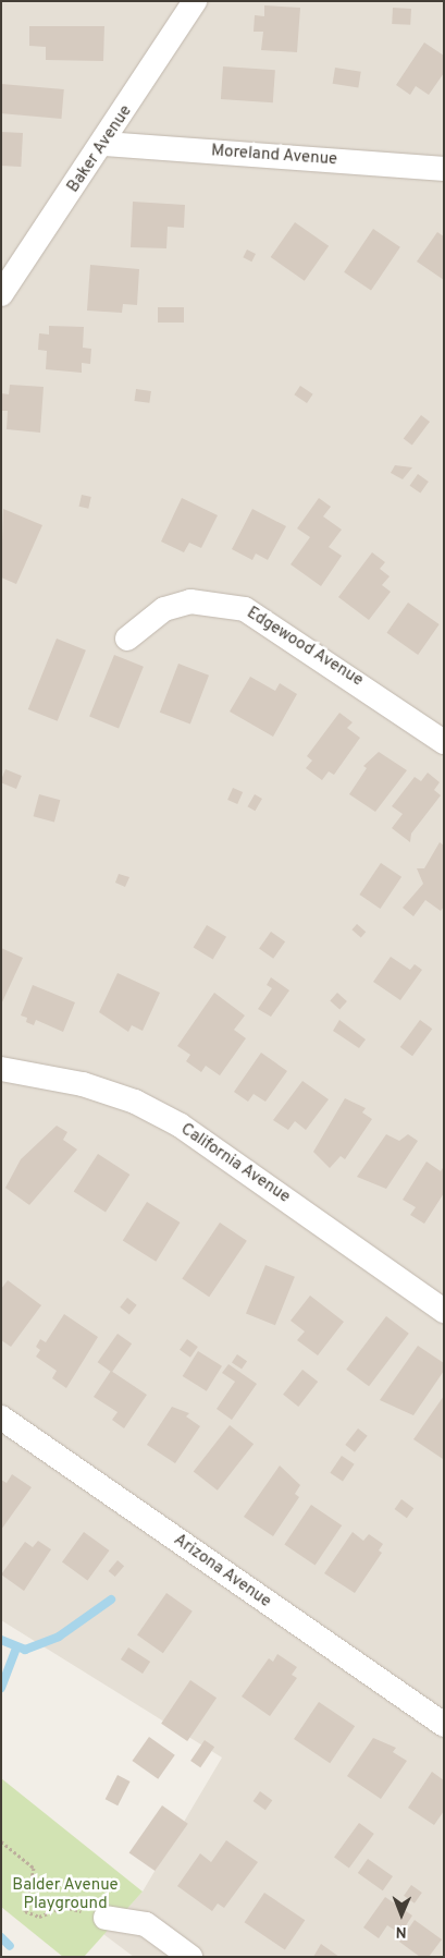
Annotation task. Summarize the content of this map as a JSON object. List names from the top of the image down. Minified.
{"streets":{"street":["Baker Avenue","Moreland Avenue","Edgewood Avenue","California Avenue","Arizona Avenue"]},"crossings":[["Baker Avenue","Moreland Avenue"]],"parks":["Balder Avenue Playground"],"north":"bottom"}
